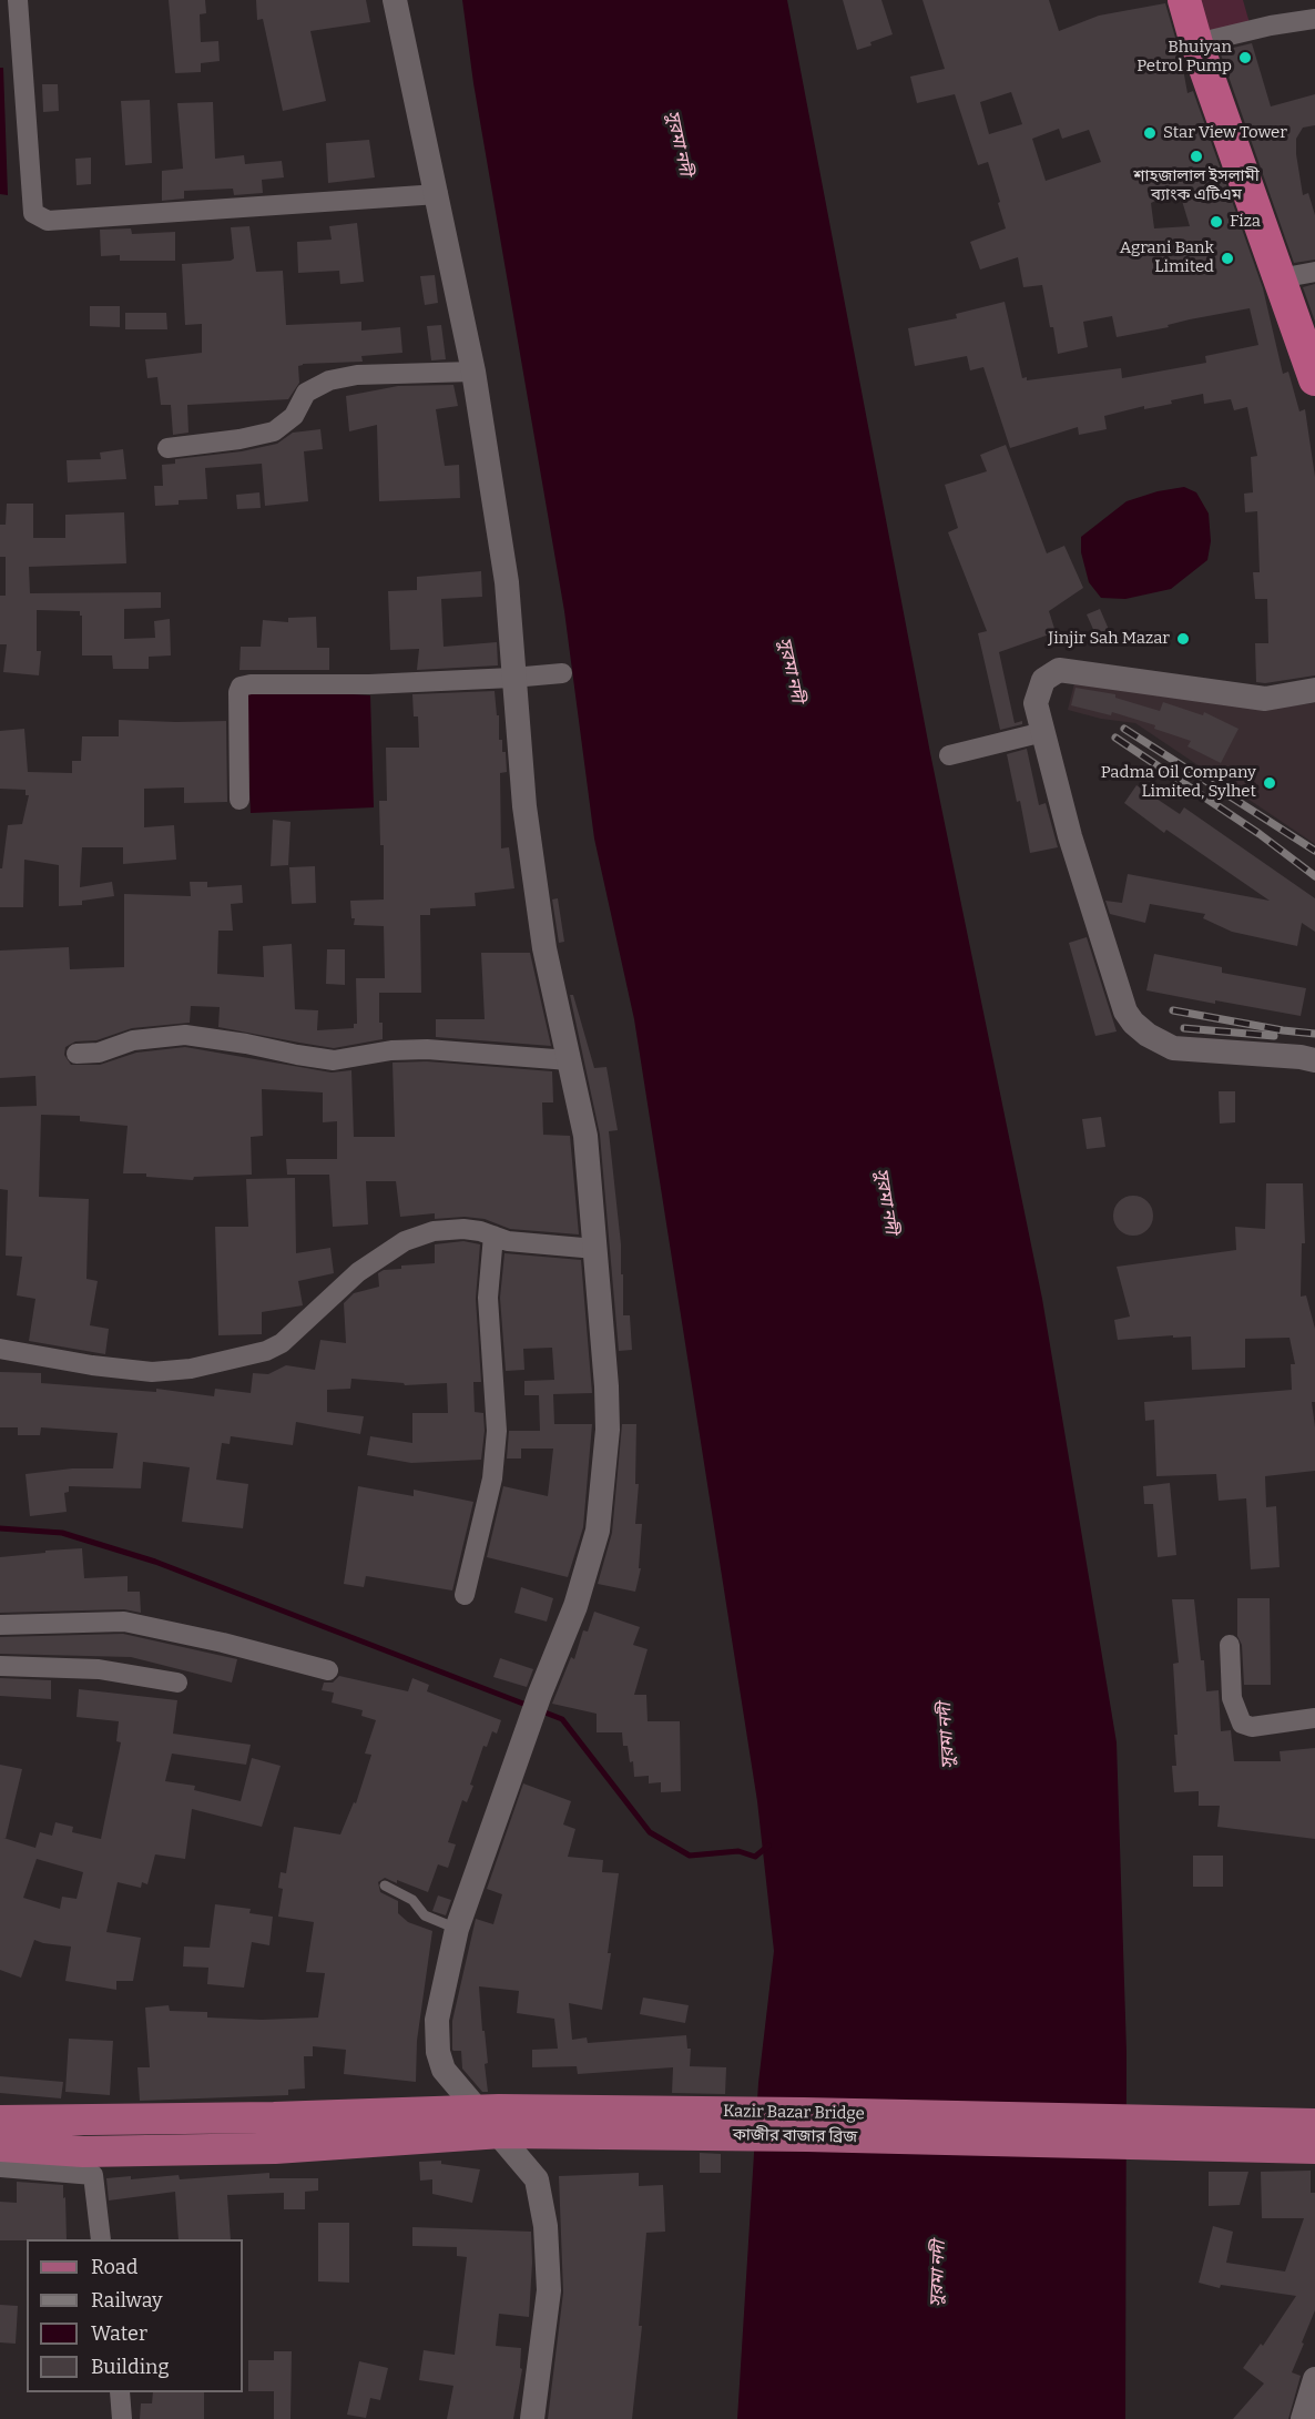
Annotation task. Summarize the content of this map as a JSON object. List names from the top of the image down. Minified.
{"streets":{"main road":["Kazir Bazar Bridge","কাজীর বাজার ব্রিজ"]},"crossings":[["Kazir Bazar Bridge","কাজীর বাজার ব্রিজ"]],"water":["সুরমা নদী"],"places":["Bhuiyan Petrol Pump","Star View Tower","শাহজালাল ইসলামী ব্যাংক এটিএম","Fiza","Agrani Bank Limited","Jinjir Sah Mazar","Padma Oil Company Limited, Sylhet"],"legend":["Road","Railway","Water","Building"]}
